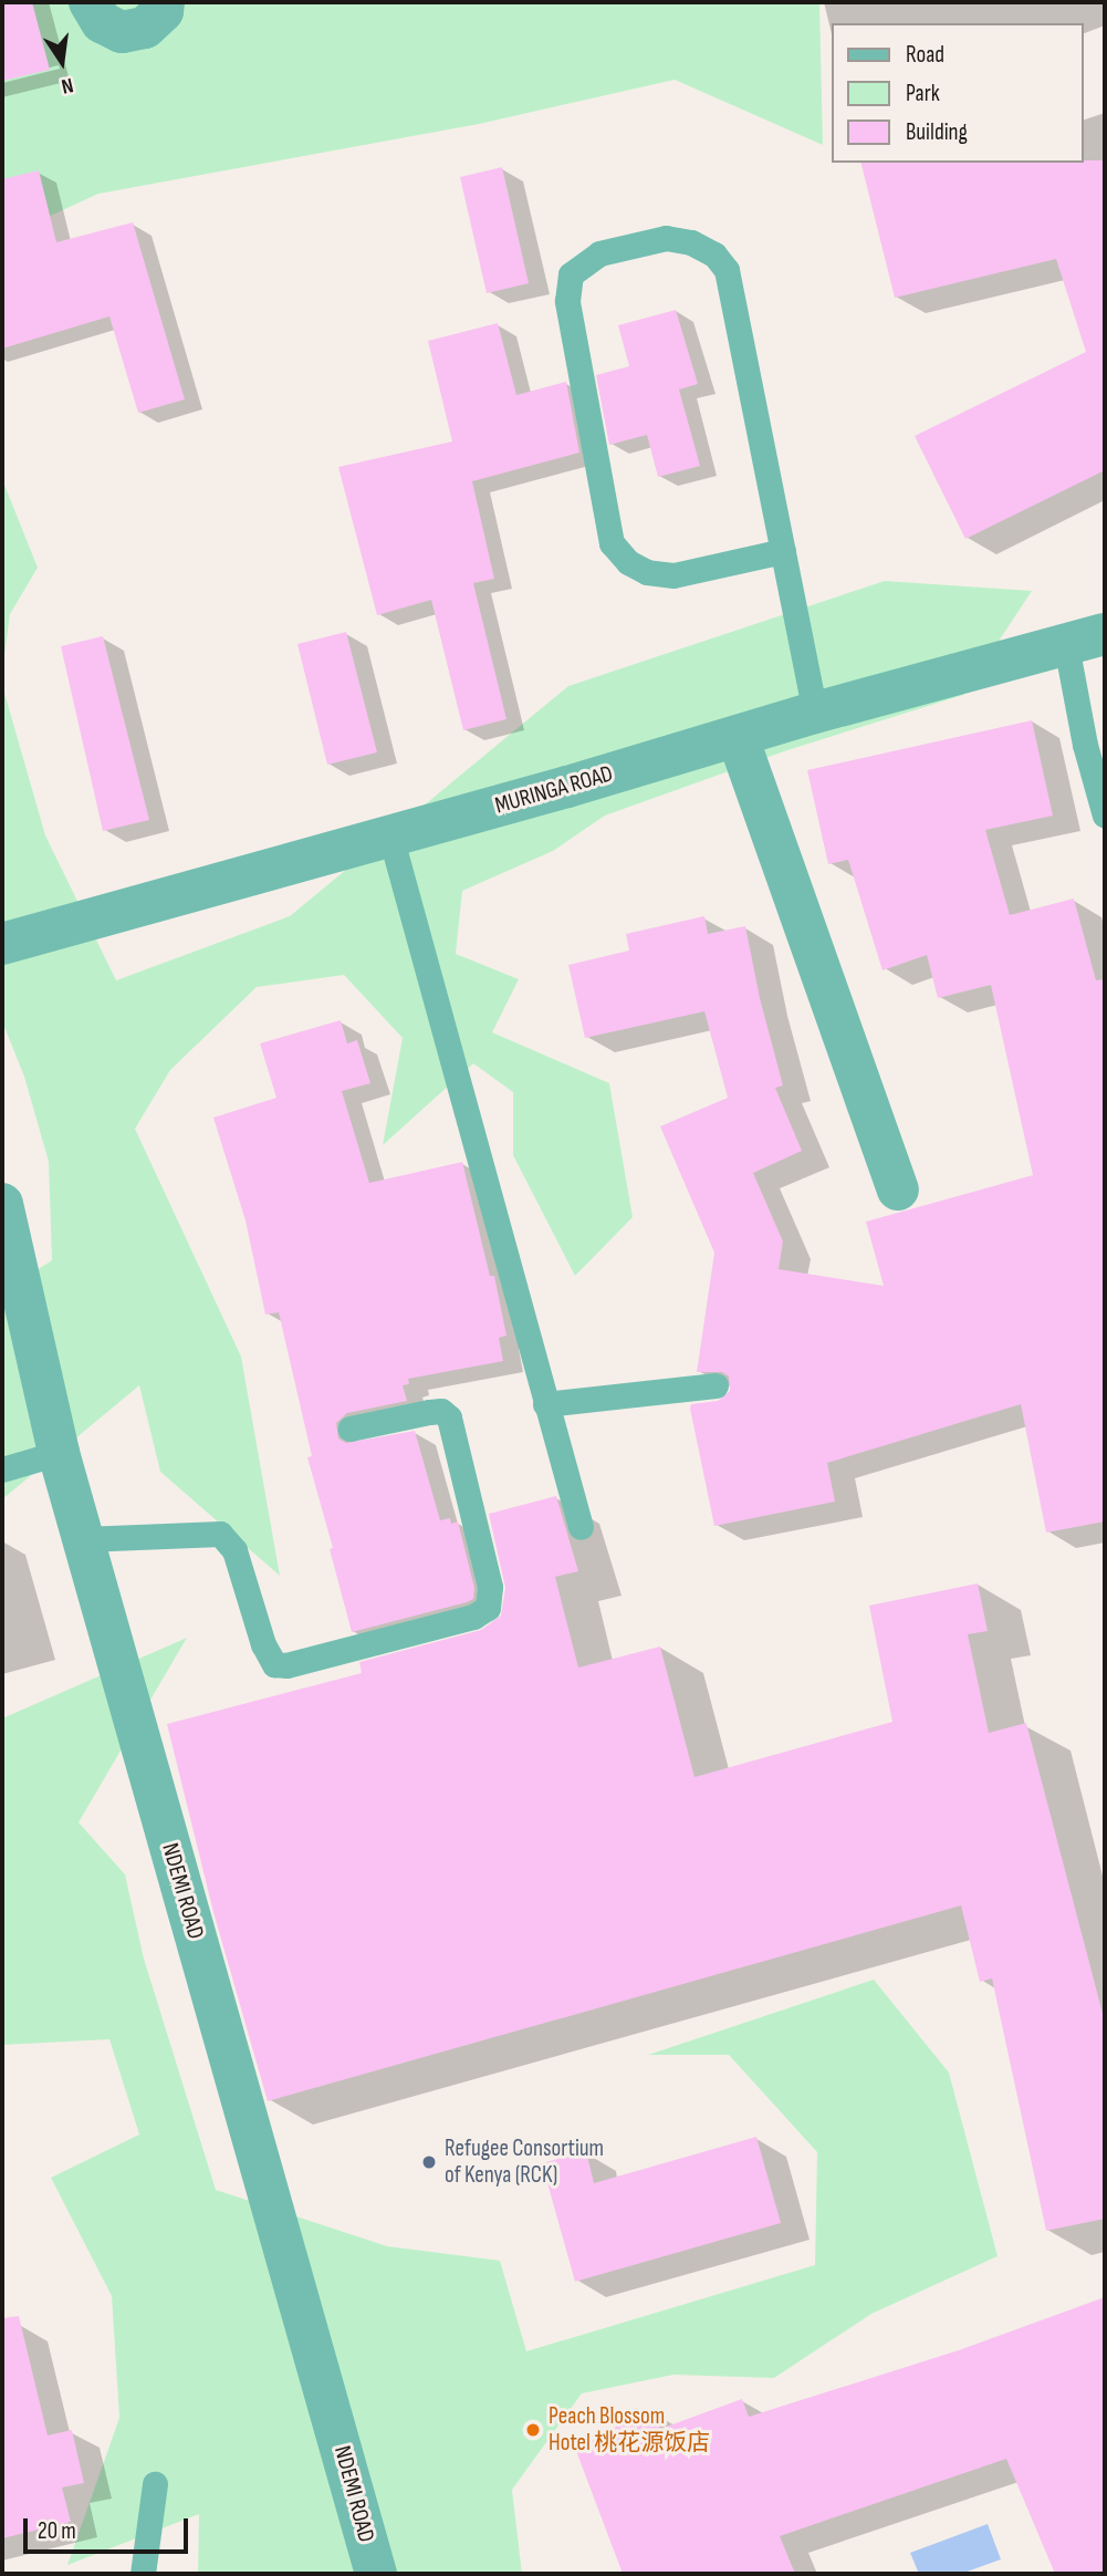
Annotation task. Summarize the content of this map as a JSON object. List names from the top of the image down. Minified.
{"streets":{"street":["MURINGA ROAD","NDEMI ROAD"]},"places":["Refugee Consortium of Kenya (RCK)","Peach Blossom Hotel 桃花源饭店"],"legend":["Road","Park","Building"],"scale_bar":"20 m","north":"bottom"}
